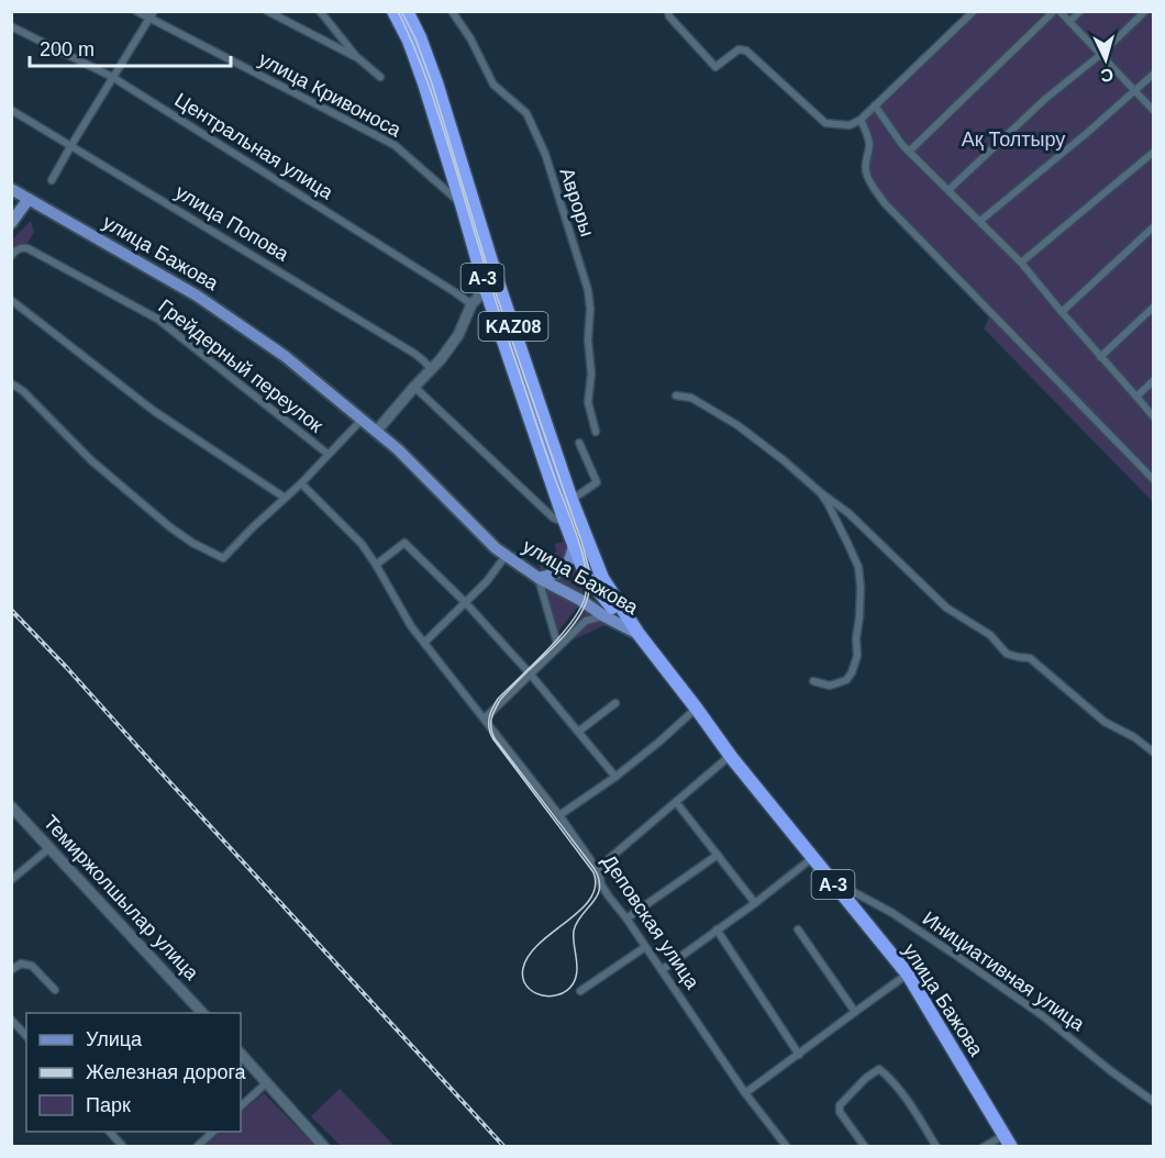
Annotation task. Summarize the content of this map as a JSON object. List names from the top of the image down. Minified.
{"streets":{"highway":["улица Бажова","А-3","KAZ08","A-3"],"street":["улица Кривоноса","Центральная улица","Авроры","улица Попова","Грейдерный переулок","Темиржолшылар улица","Деповская улица","Инициативная улица"]},"crossings":[["улица Кривоноса","А-3"],["улица Кривоноса","KAZ08"],["улица Бажова","KAZ08"],["улица Бажова","Инициативная улица"],["А-3","KAZ08"]],"parks":["Ақ Толтыру"],"legend":["Улица","Железная дорога","Парк"],"scale_bar":"200 m","north":"bottom"}
